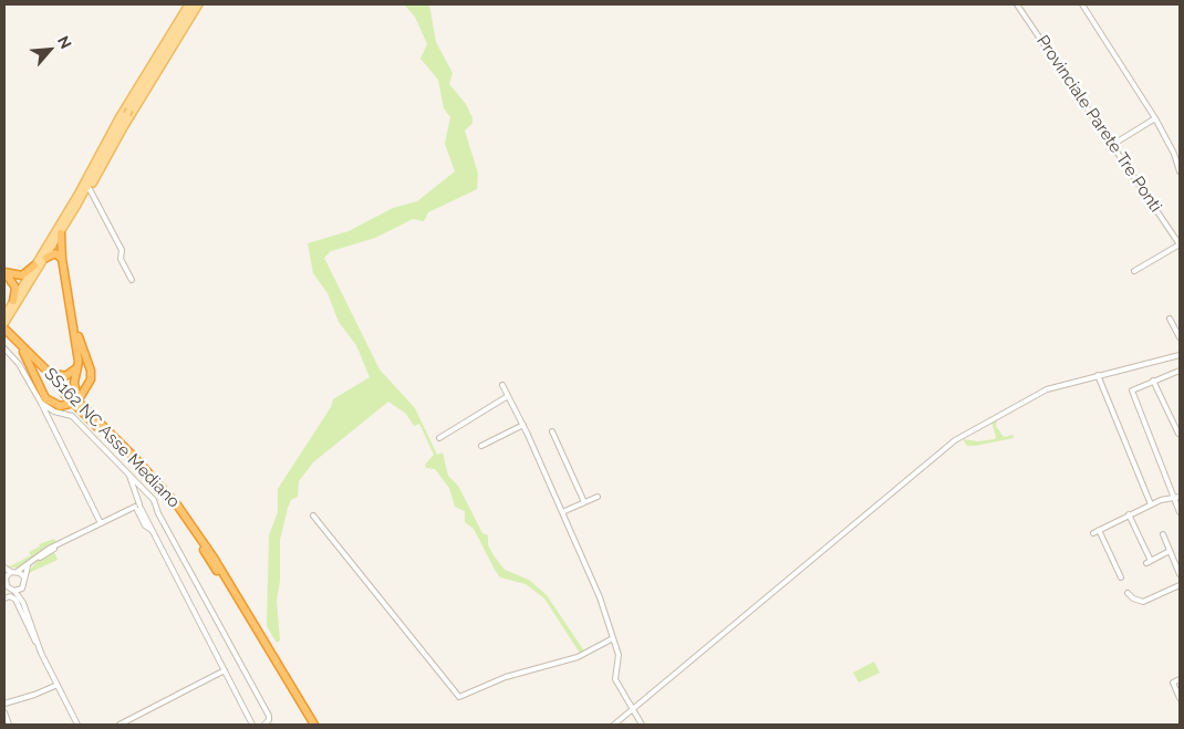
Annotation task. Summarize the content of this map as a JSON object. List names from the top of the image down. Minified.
{"streets":{"highway":["SS162 NC Asse Mediano"],"street":["Provinciale Parete Tre Ponti"]},"north":"top right"}
